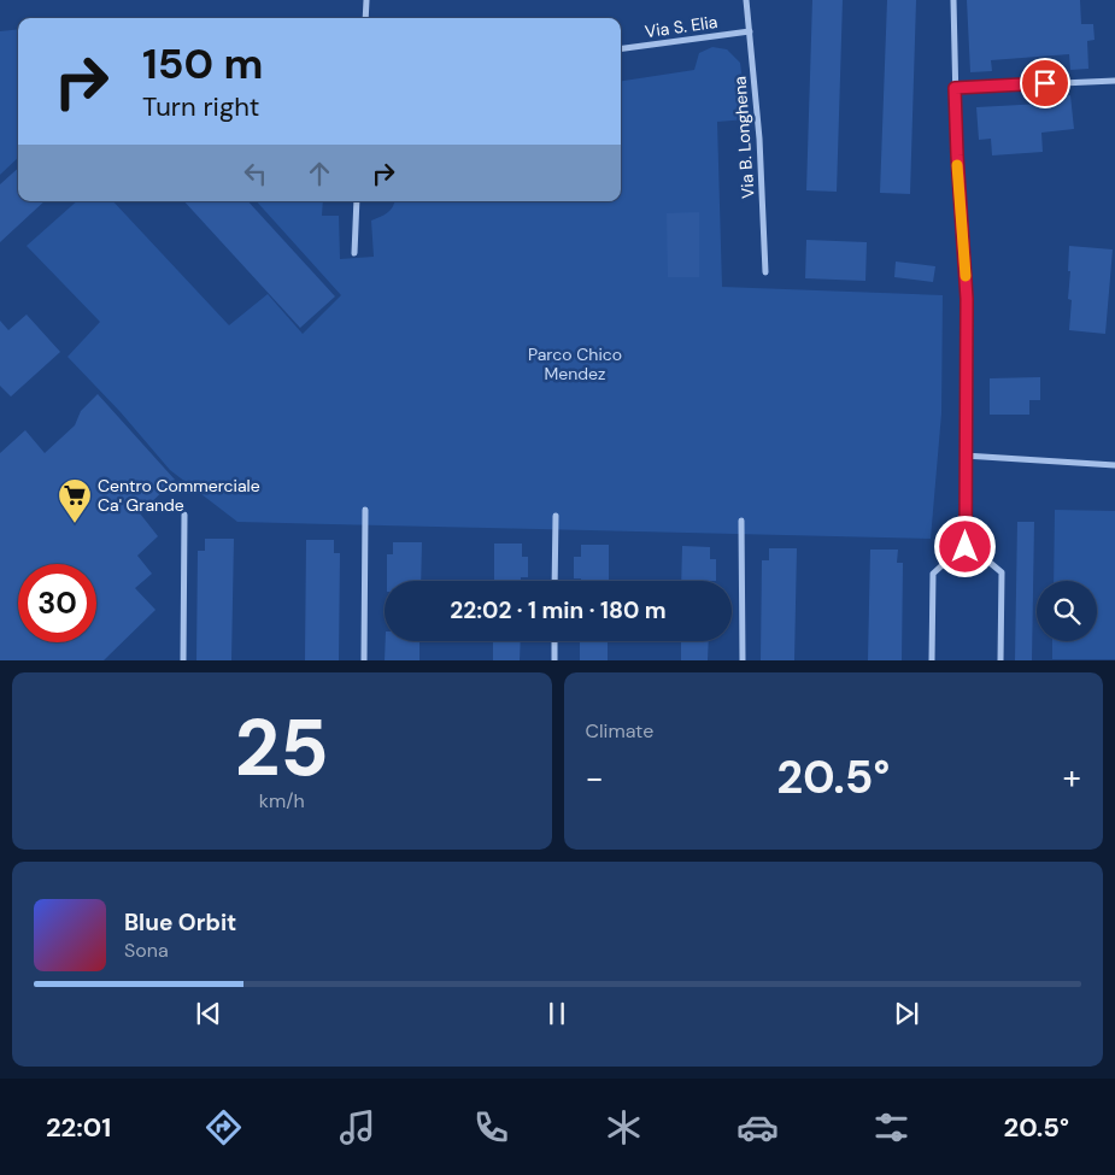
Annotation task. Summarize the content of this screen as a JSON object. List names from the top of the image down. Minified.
{"streets":{"street":["Via S. Elia","Via B. Longhena"]},"crossings":[["Via S. Elia","Via B. Longhena"]],"parks":["Parco Chico Mendez"],"places":{"supermarket":["Centro Commerciale Ca' Grande"]},"page":{"turn":["150 m","Turn right"],"limit":"30","trip":"22:02 · 1 min · 180 m","tile":[["25","km/h"],"Climate"],"heat":["−","20.5°","+"],"song":["Blue Orbit","Sona"],"tabs":["22:01","20.5°"]}}
